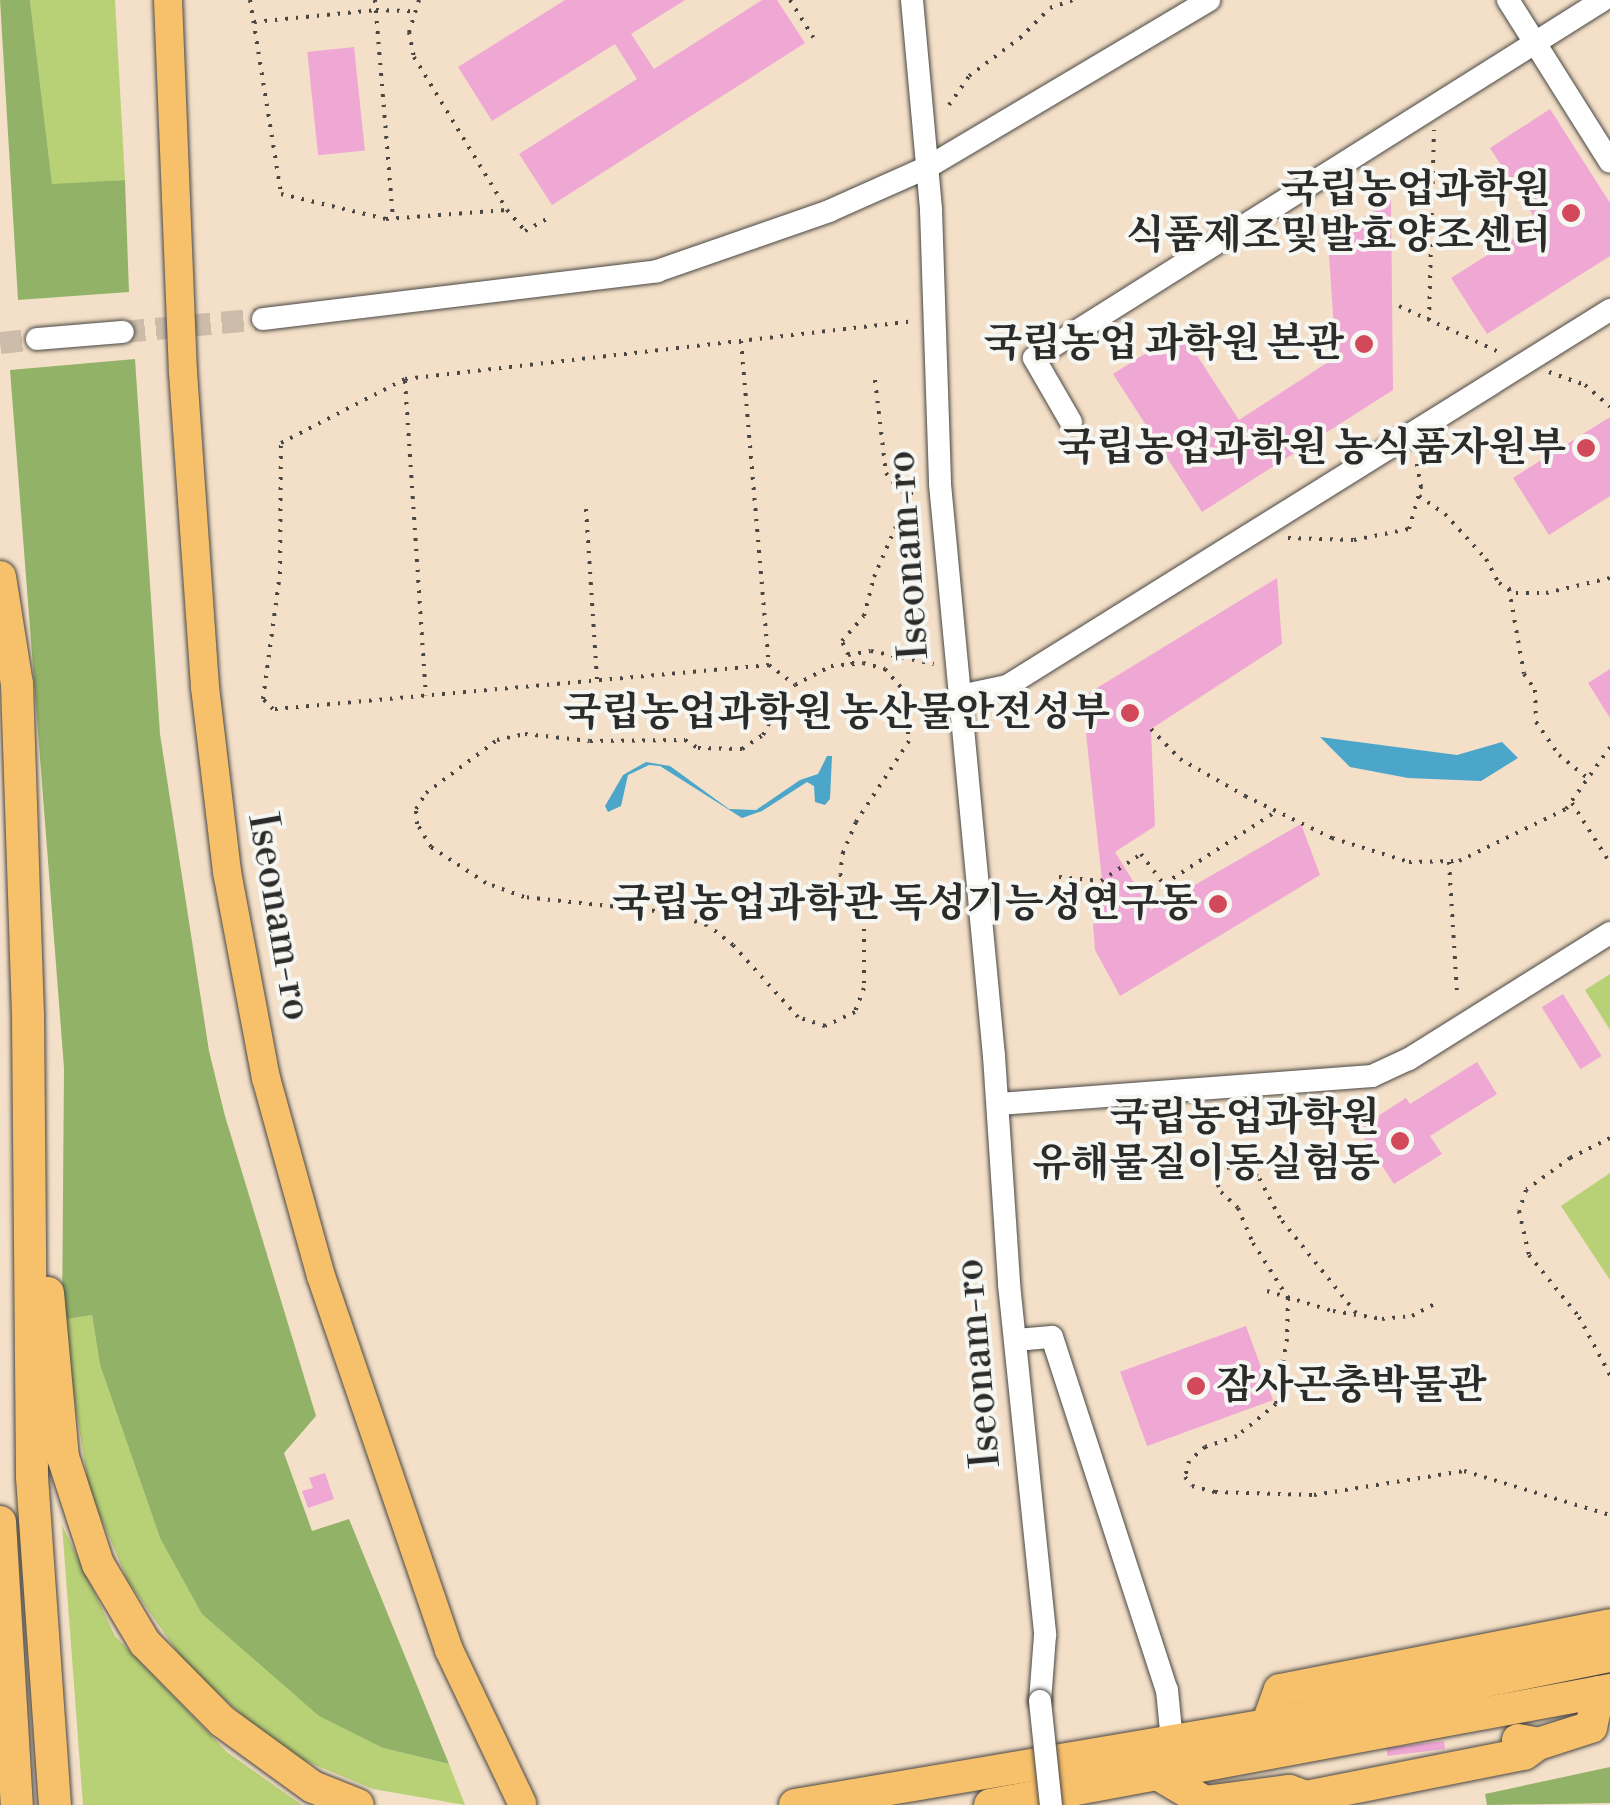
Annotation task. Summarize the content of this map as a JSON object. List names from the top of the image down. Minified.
{"streets":{"main road":["Iseonam-ro"]},"places":["국립농업과학원 식품제조및발효양조센터","국립농업 과학원 본관","국립농업과학원 농식품자원부","국립농업과학원 농산물안전성부","국립농업과학관 독성기능성연구동","국립농업과학원 유해물질이동실험동","잠사곤충박물관"]}
